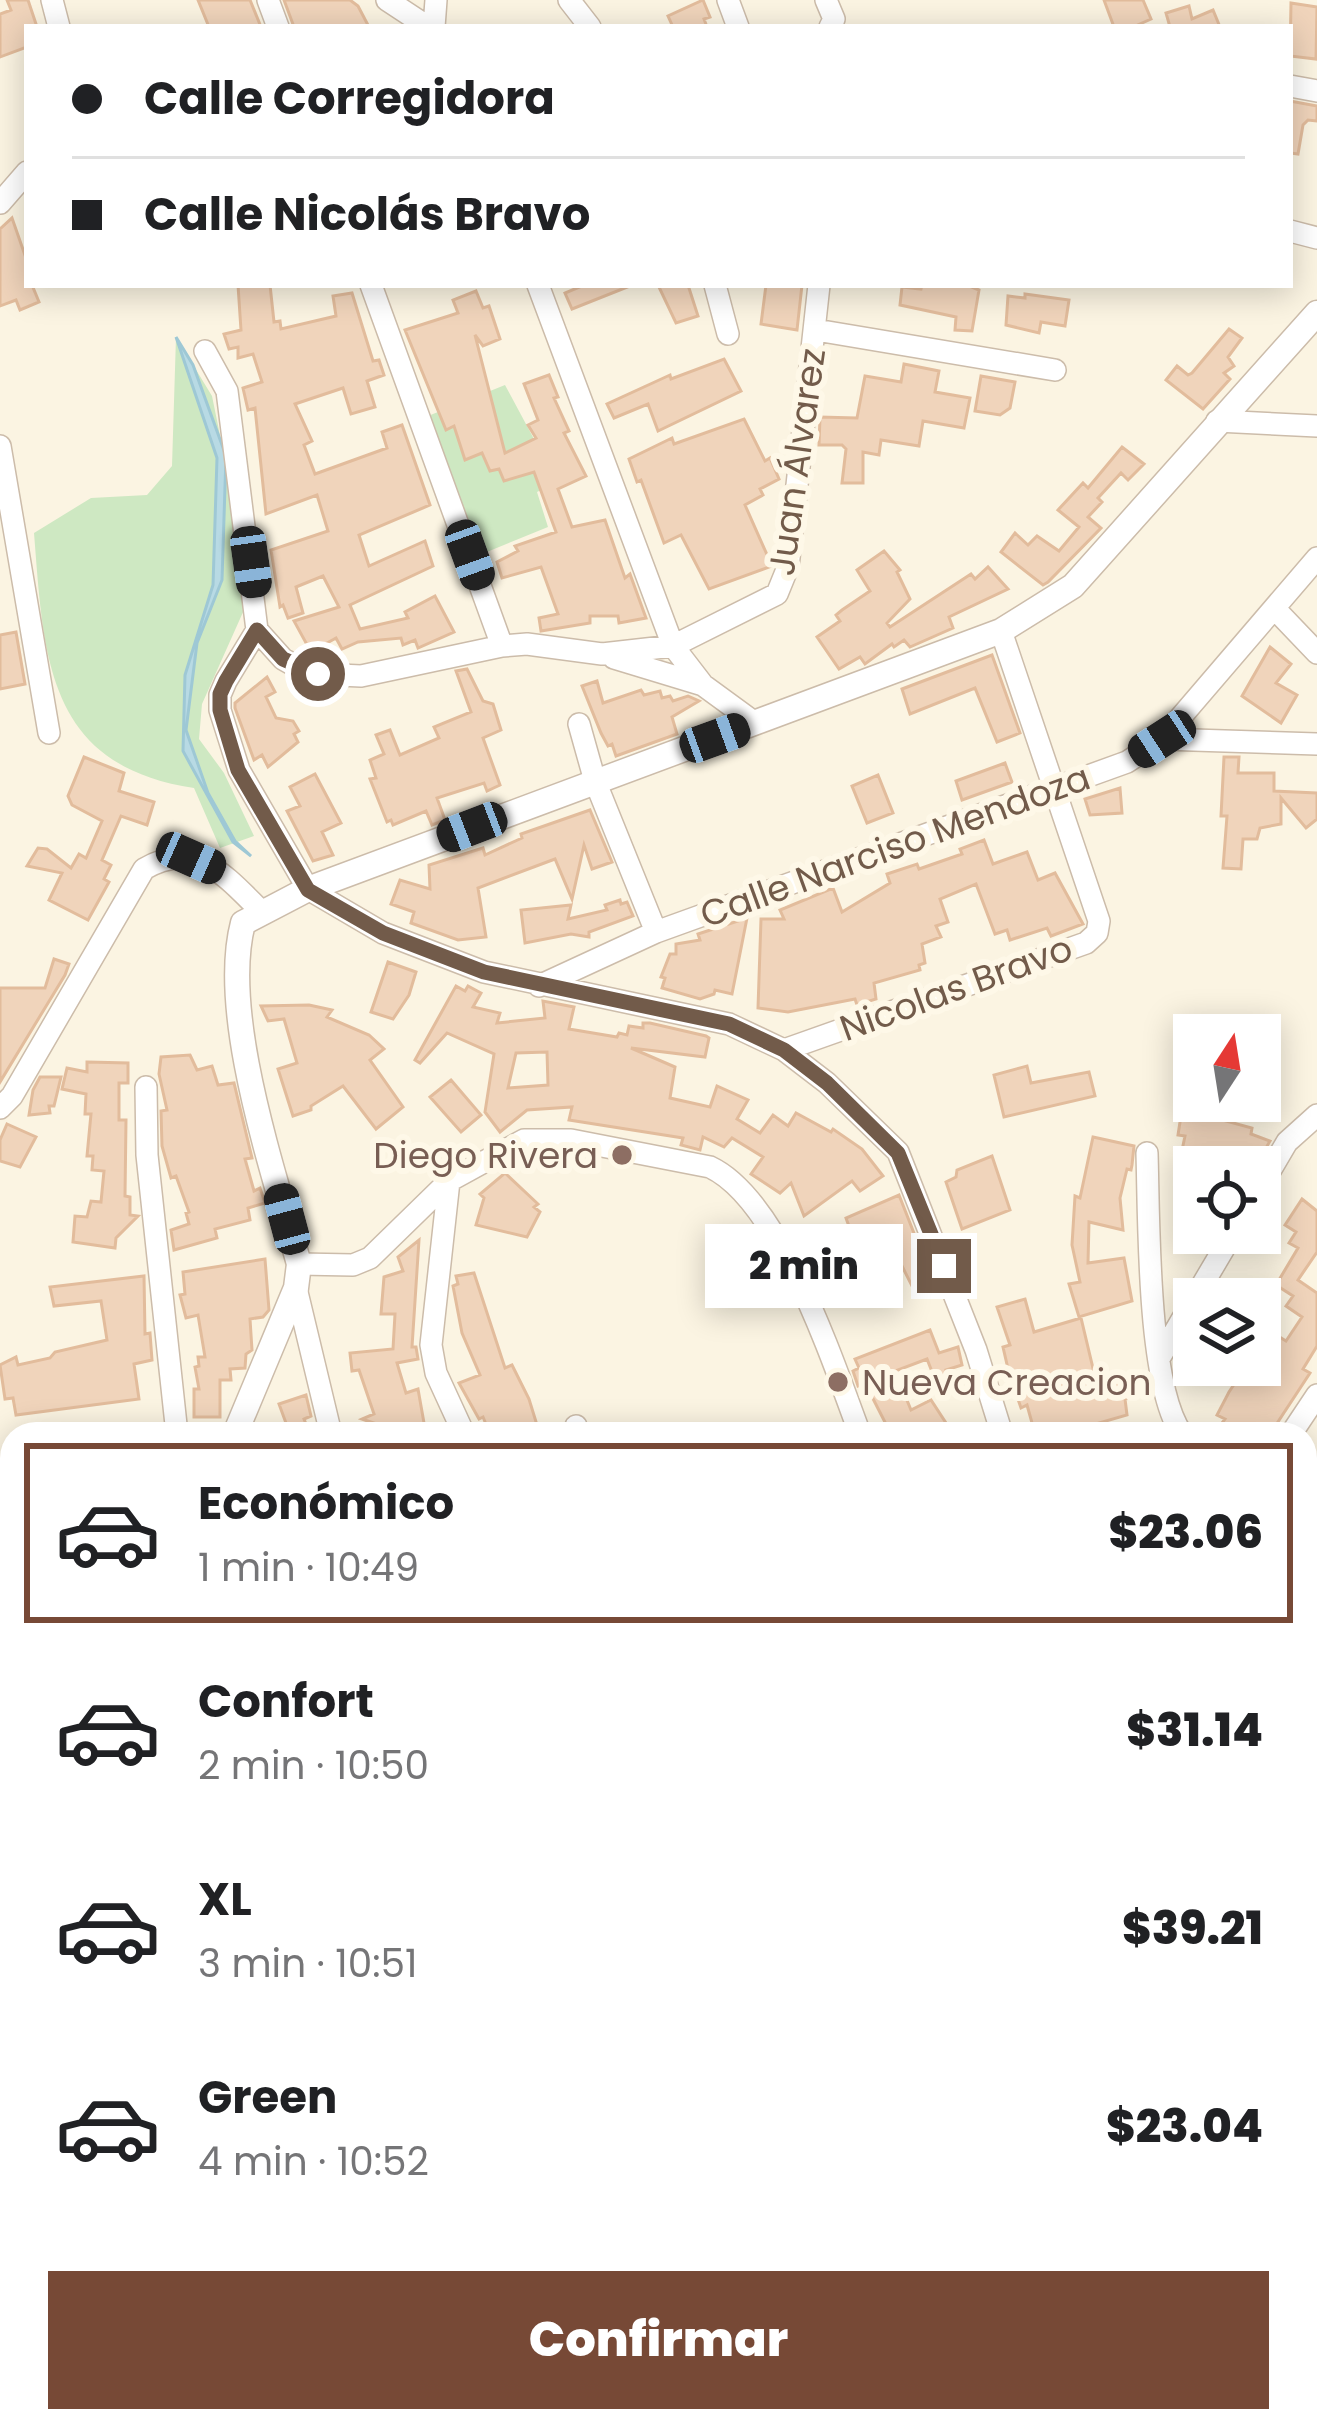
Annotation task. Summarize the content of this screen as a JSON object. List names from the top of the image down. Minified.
{"streets":{"street":["Juan Álvarez","Calle Narciso Mendoza","Nicolas Bravo"]},"crossings":[["Calle Narciso Mendoza","Nicolas Bravo"]],"places":["Diego Rivera","Nueva Creacion"],"north":"top","page":{"banner":["Calle Corregidora","Calle Nicolás Bravo"],"bubble":"2 min","list":[{"name":"Económico","note":"1 min · 10:49","value":"$23.06"},{"name":"Confort","note":"2 min · 10:50","value":"$31.14"},{"name":"XL","note":"3 min · 10:51","value":"$39.21"},{"name":"Green","note":"4 min · 10:52","value":"$23.04"}],"buttons":"Confirmar"}}
